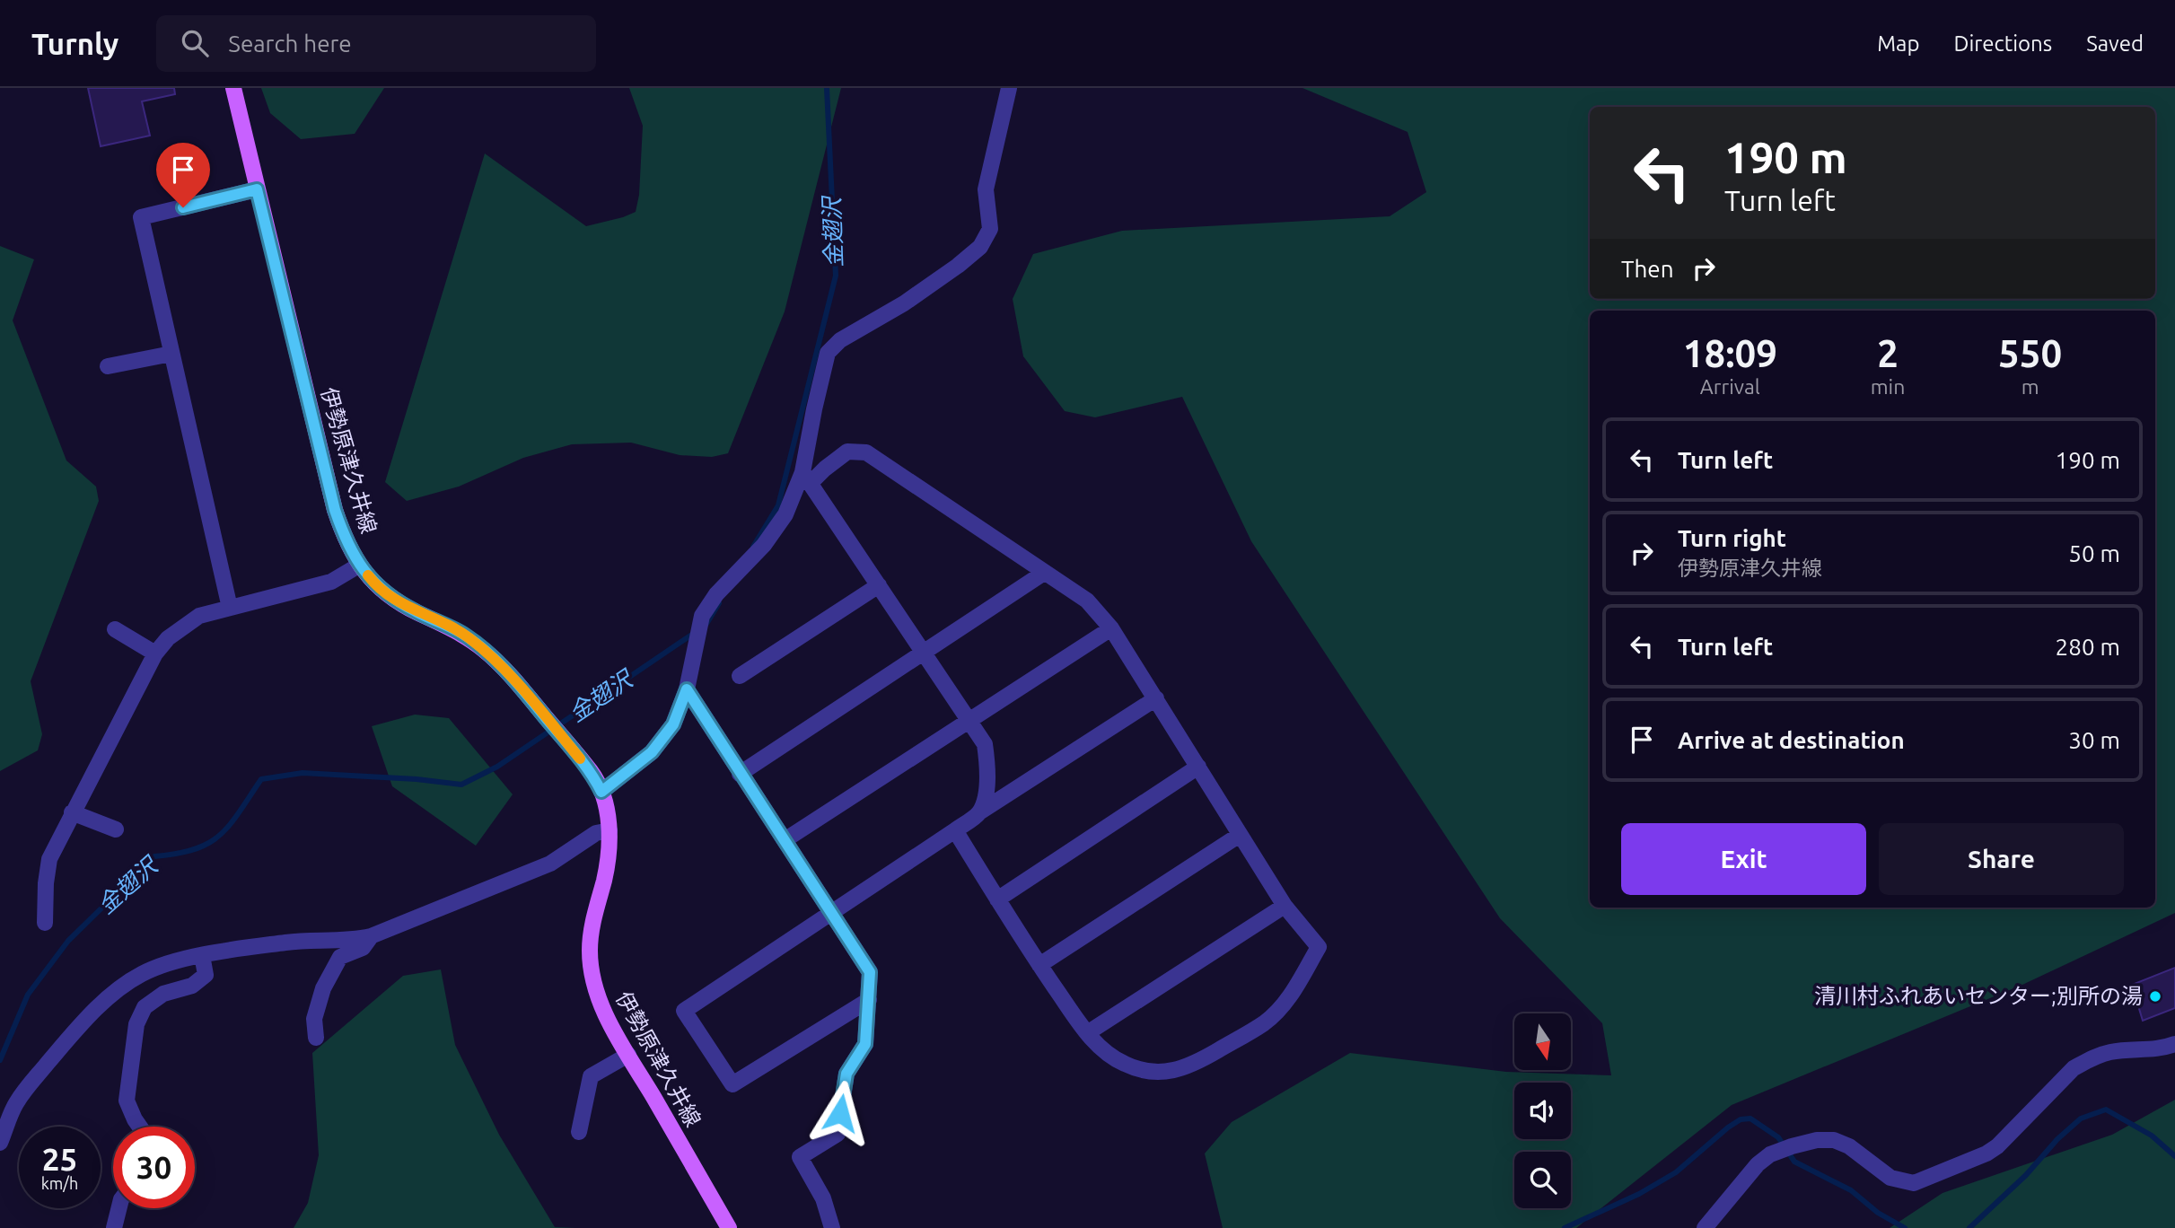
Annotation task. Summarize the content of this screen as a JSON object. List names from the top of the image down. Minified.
{"streets":{"main road":["伊勢原津久井線"]},"water":["金翅沢"],"places":["清川村ふれあいセンター;別所の湯"],"north":"bottom","page":{"header":"Turnly","search":"Search here","nav":["Map","Directions","Saved"],"turn":["190 m","Turn left"],"then":"Then","eta":["18:09","Arrival","2","min","550","m"],"list":[{"name":"Turn left","value":"190 m"},{"name":"Turn right","note":"伊勢原津久井線","value":"50 m"},{"name":"Turn left","value":"280 m"},{"name":"Arrive at destination","value":"30 m"}],"buttons":["Exit","Share"],"speed":"25 km/h","limit":"30"}}
